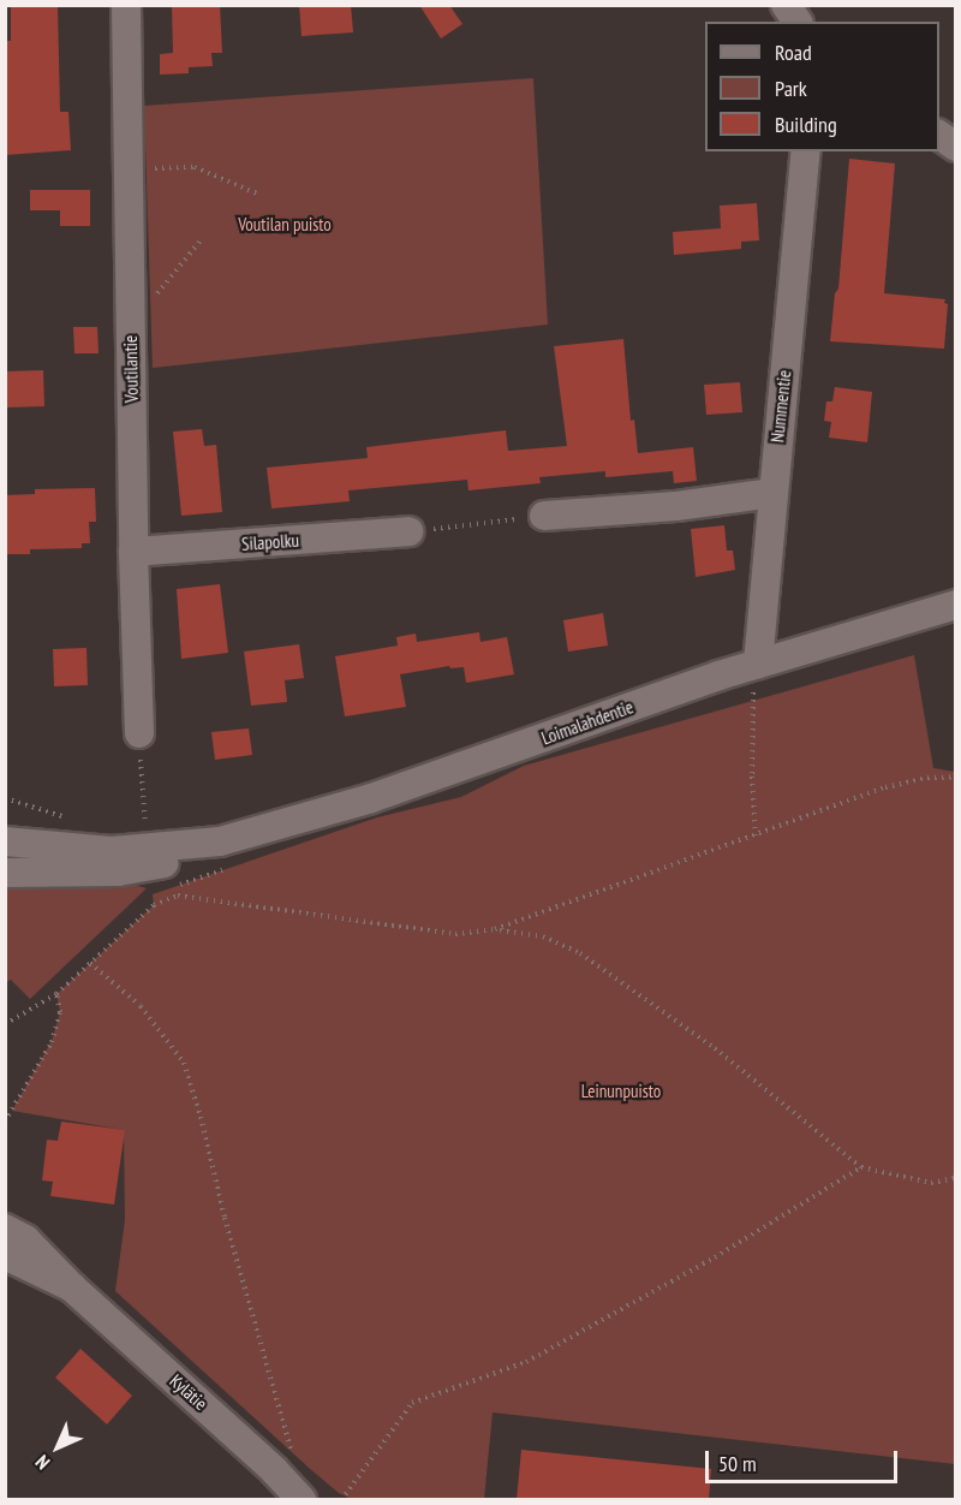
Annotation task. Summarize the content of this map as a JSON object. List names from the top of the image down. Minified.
{"streets":{"street":["Voutilantie","Nummentie","Silapolku","Loimalahdentie","Kylätie"]},"crossings":[["Voutilantie","Silapolku"],["Nummentie","Loimalahdentie"]],"parks":["Voutilan puisto","Leinunpuisto"],"legend":["Road","Park","Building"],"scale_bar":"50 m","north":"bottom left"}
